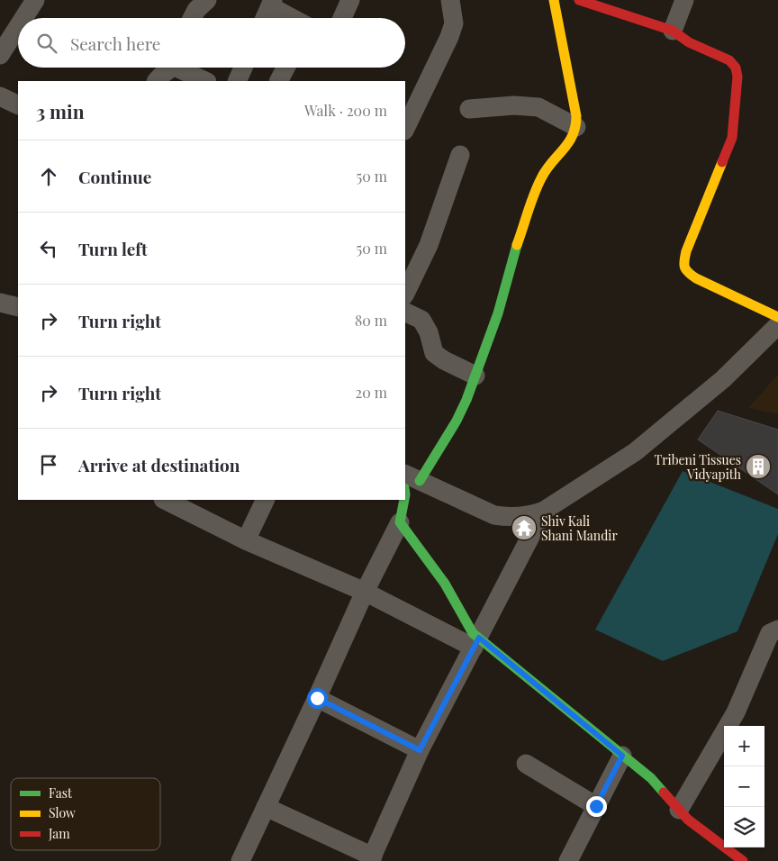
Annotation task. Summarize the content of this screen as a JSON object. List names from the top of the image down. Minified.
{"places":{"building":["Tribeni Tissues Vidyapith"],"temple":["Shiv Kali Shani Mandir"]},"legend":["Fast","Slow","Jam"],"page":{"search":"Search here","heading":["3 min","Walk · 200 m"],"list":[["Continue","50 m"],["Turn left","50 m"],["Turn right","80 m"],["Turn right","20 m"],"Arrive at destination"],"map_buttons":["+","−"]}}
